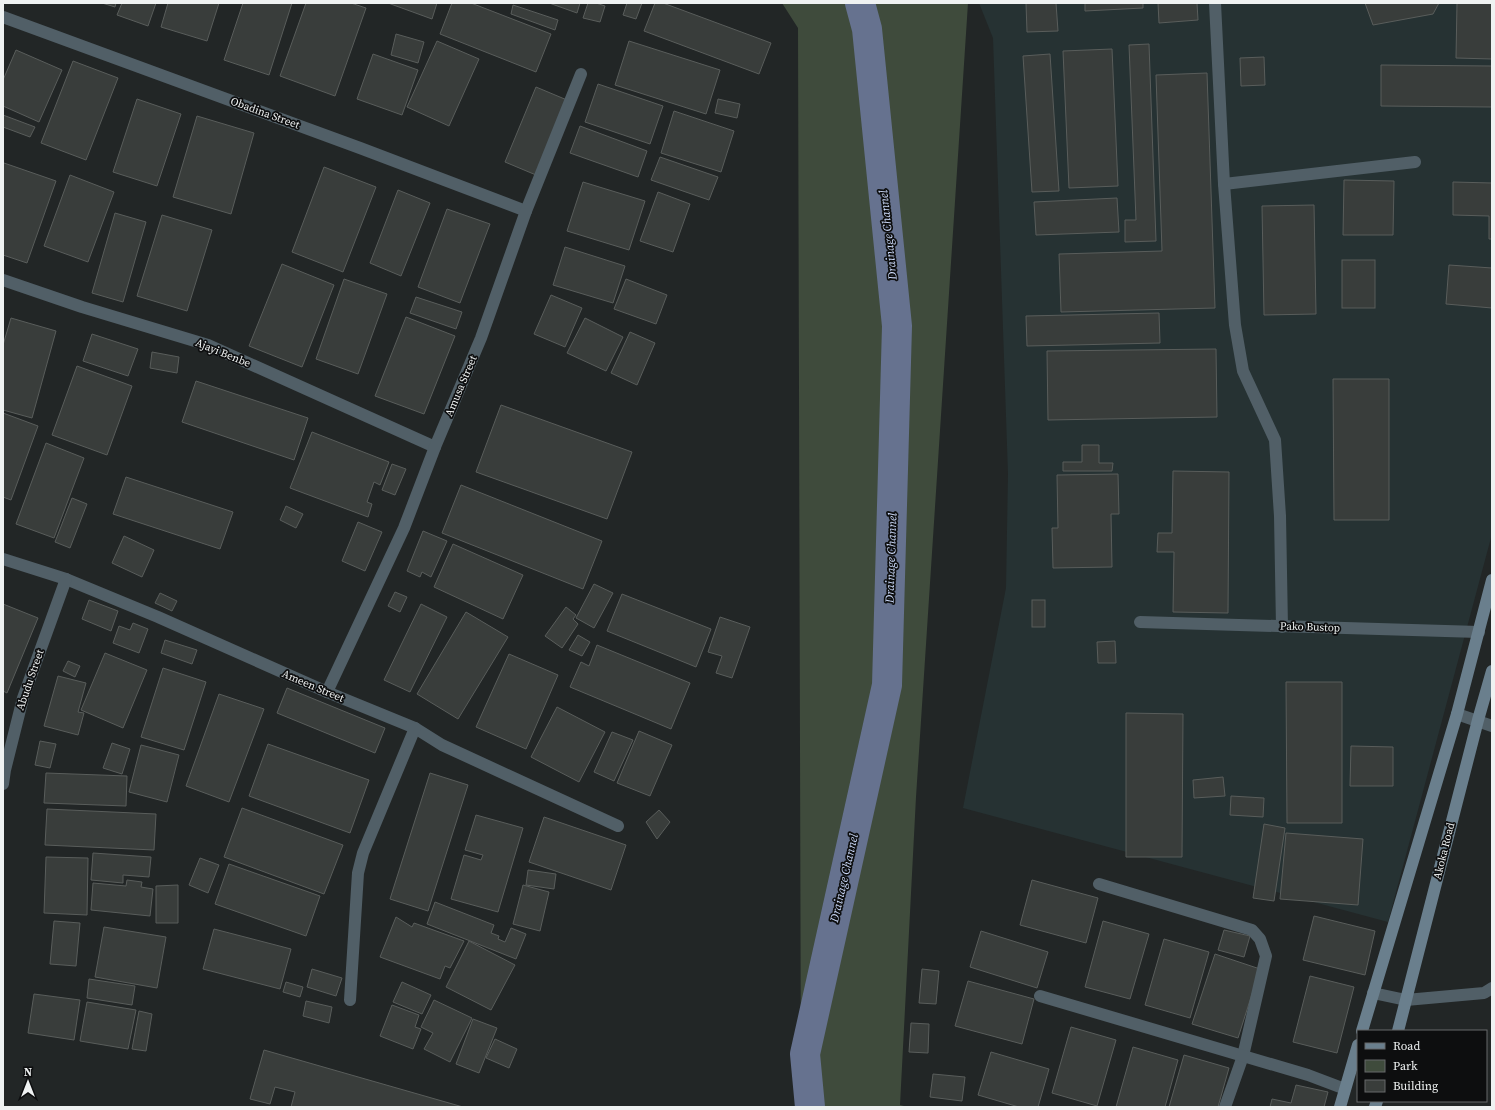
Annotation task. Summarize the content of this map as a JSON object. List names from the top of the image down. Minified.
{"streets":{"main road":["Akoka Road"],"street":["Obadina Street","Ajayi Benbe","Amusa Street","Pako Bustop","Abudu Street","Ameen Street"]},"crossings":[["Obadina Street","Amusa Street"],["Ajayi Benbe","Amusa Street"],["Amusa Street","Ameen Street"],["Abudu Street","Ameen Street"]],"water":["Drainage Channel"],"legend":["Road","Park","Building"],"north":"top"}
